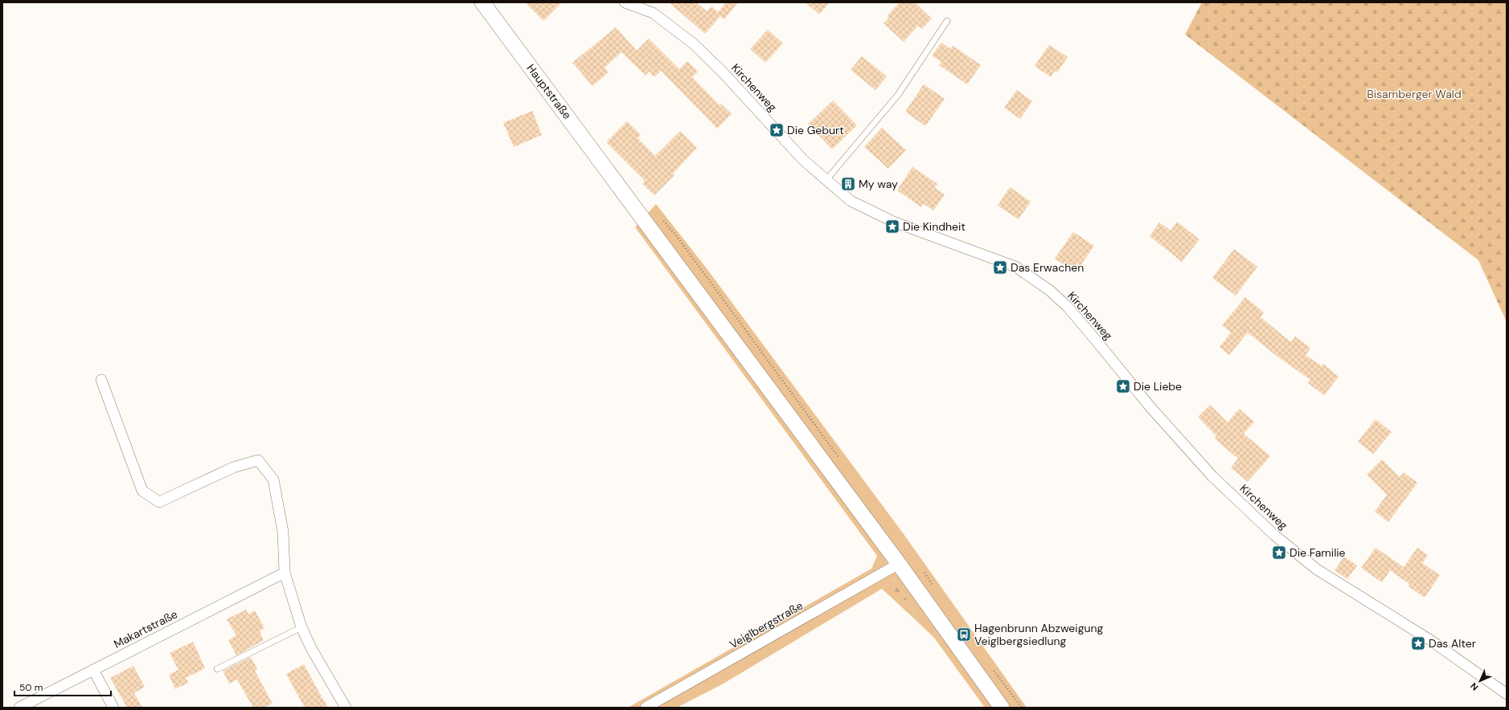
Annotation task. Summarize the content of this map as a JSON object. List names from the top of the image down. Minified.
{"streets":{"main road":["Hauptstraße"],"street":["Kirchenweg","Veiglbergstraße","Makartstraße"]},"crossings":[["Hauptstraße","Veiglbergstraße"]],"parks":["Bisamberger Wald"],"places":{"place":["Die Geburt","Die Kindheit","Das Erwachen","Die Liebe","Die Familie","Das Alter"],"building":["My way"],"bus stop":["Hagenbrunn Abzweigung Veiglbergsiedlung"]},"scale_bar":"50 m","north":"bottom left"}
